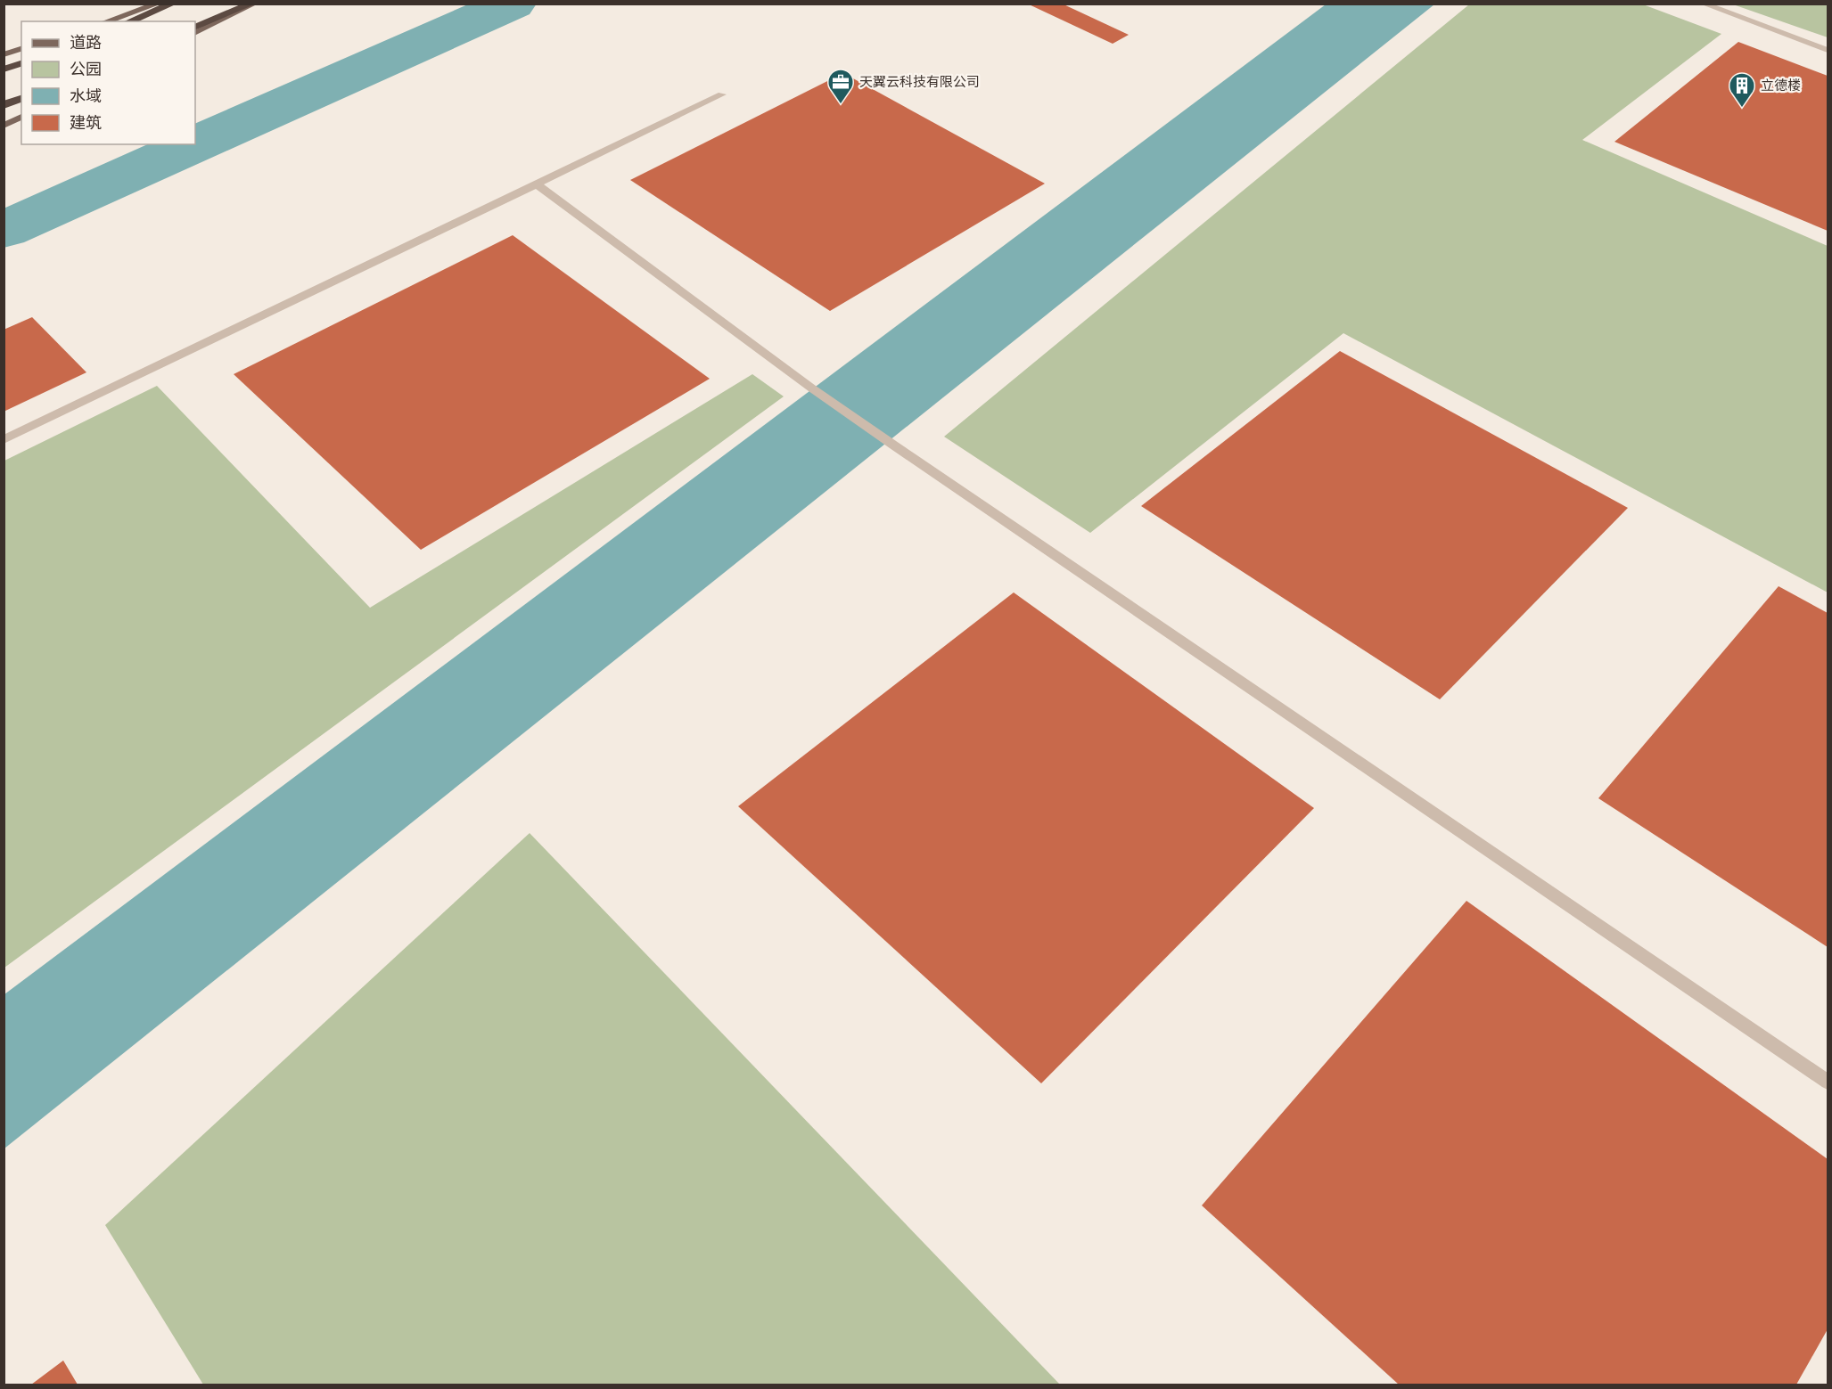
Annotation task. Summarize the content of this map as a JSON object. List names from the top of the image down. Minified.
{"places":{"office":["天翼云科技有限公司"],"building":["立德楼"]},"legend":["道路","公园","水域","建筑"]}
